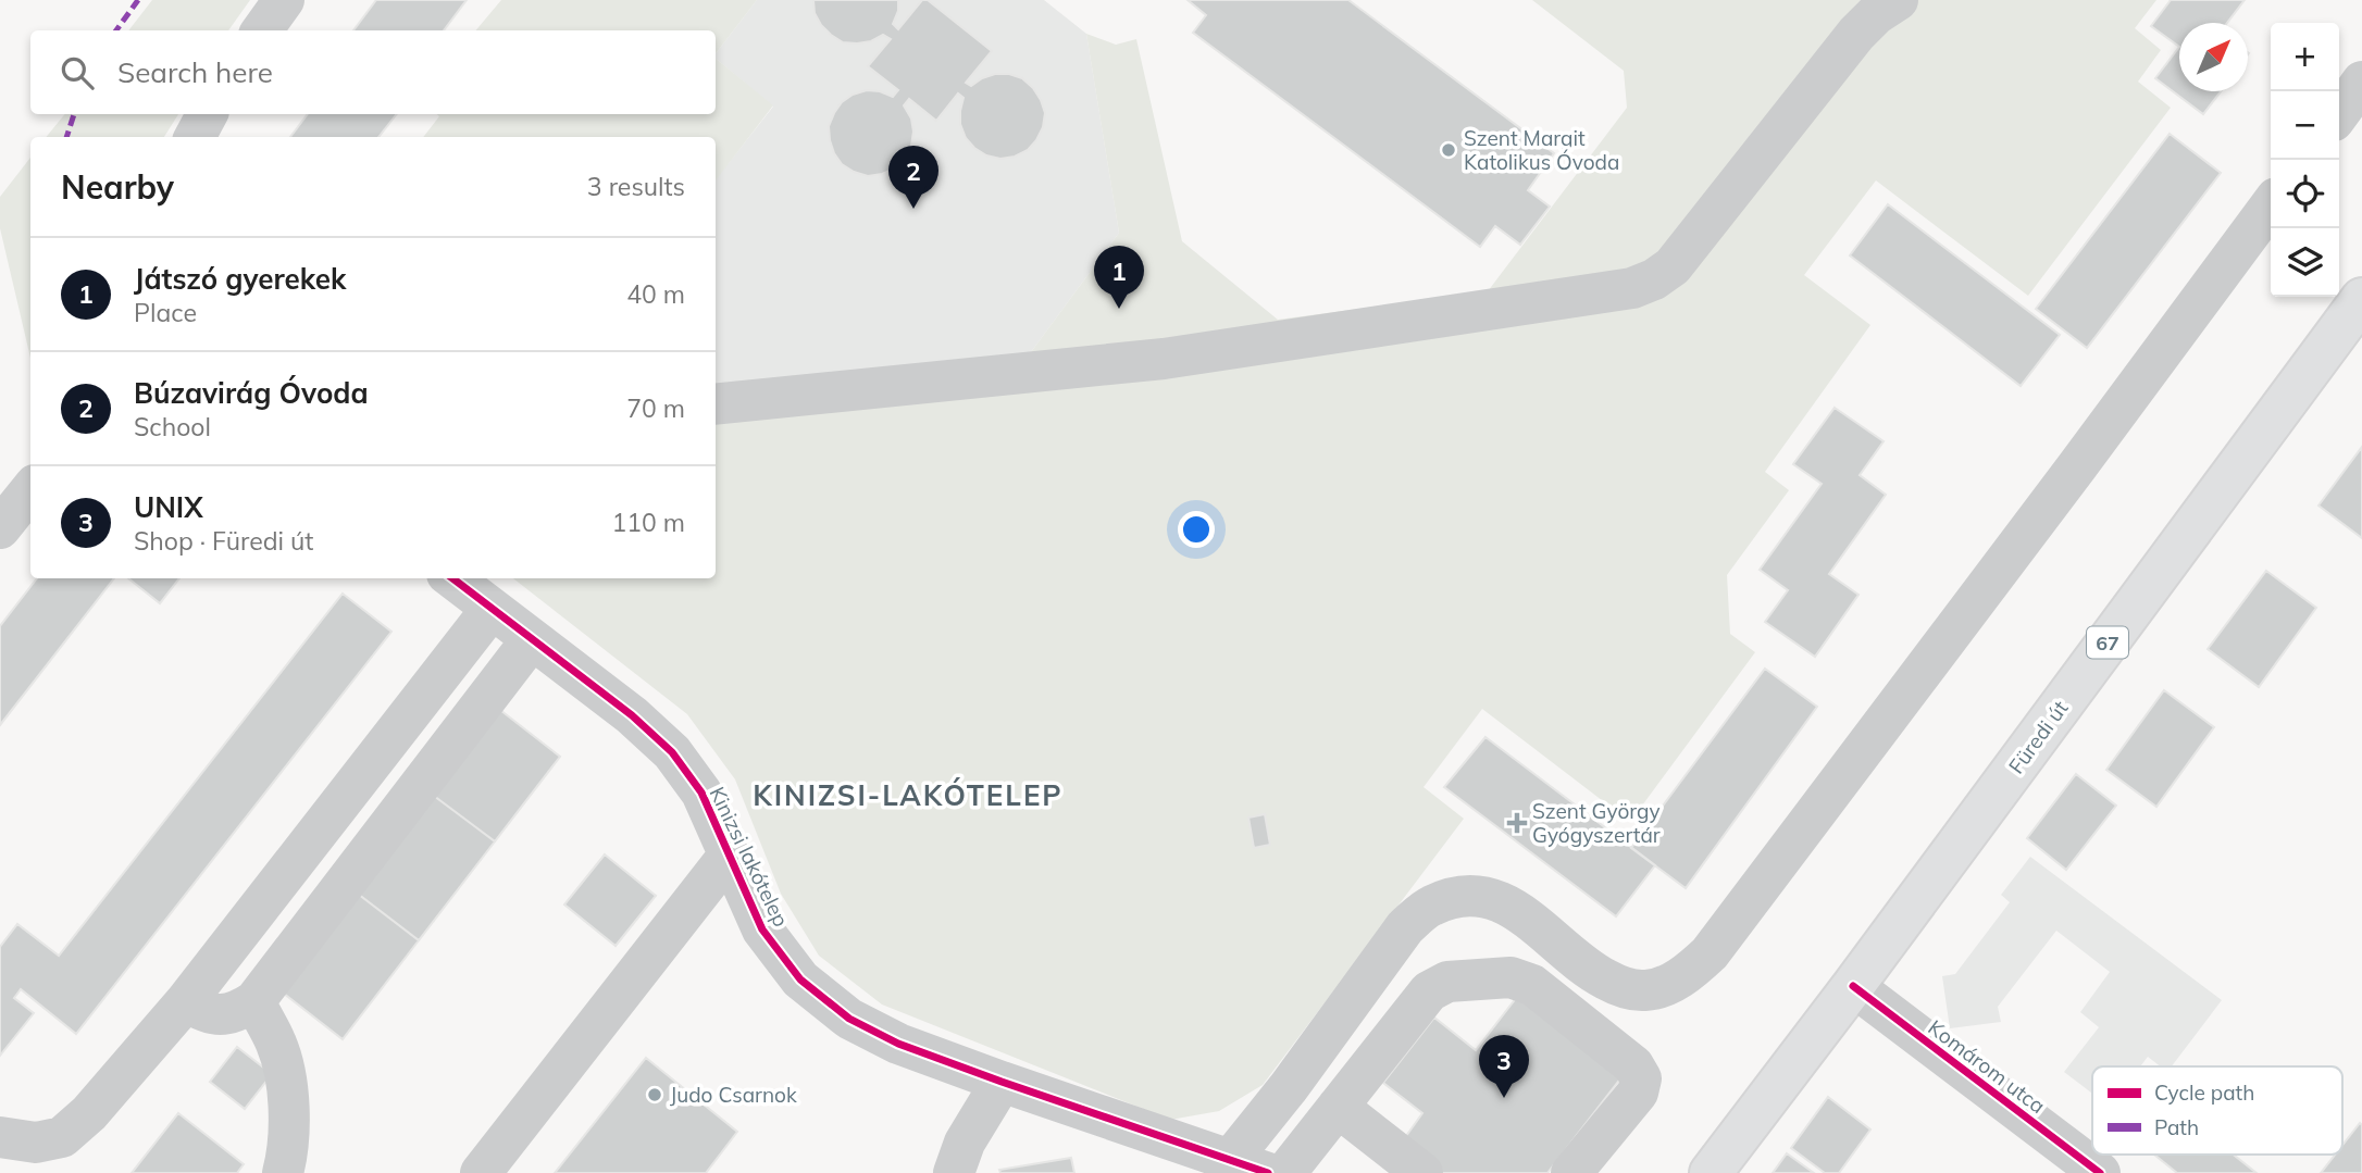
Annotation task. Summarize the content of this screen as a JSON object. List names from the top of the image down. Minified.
{"streets":{"main road":["67","Füredi út"],"street":["Kinizsi lakótelep","Komárom utca"]},"crossings":[["Füredi út","Komárom utca"]],"districts":["KINIZSI-LAKÓTELEP"],"places":{"other":["Szent Margit Katolikus Óvoda","Judo Csarnok"],"health":["Szent György Gyógyszertár"]},"legend":["Cycle path","Path"],"north":"top right","page":{"map_buttons":["+","−"],"search":"Search here","heading":["Nearby","3 results"],"pins":["2","1","3"],"list":[{"mark":"1","name":"Játszó gyerekek","note":"Place","value":"40 m"},{"mark":"2","name":"Búzavirág Óvoda","note":"School","value":"70 m"},{"mark":"3","name":"UNIX","note":"Shop · Füredi út","value":"110 m"}]}}
